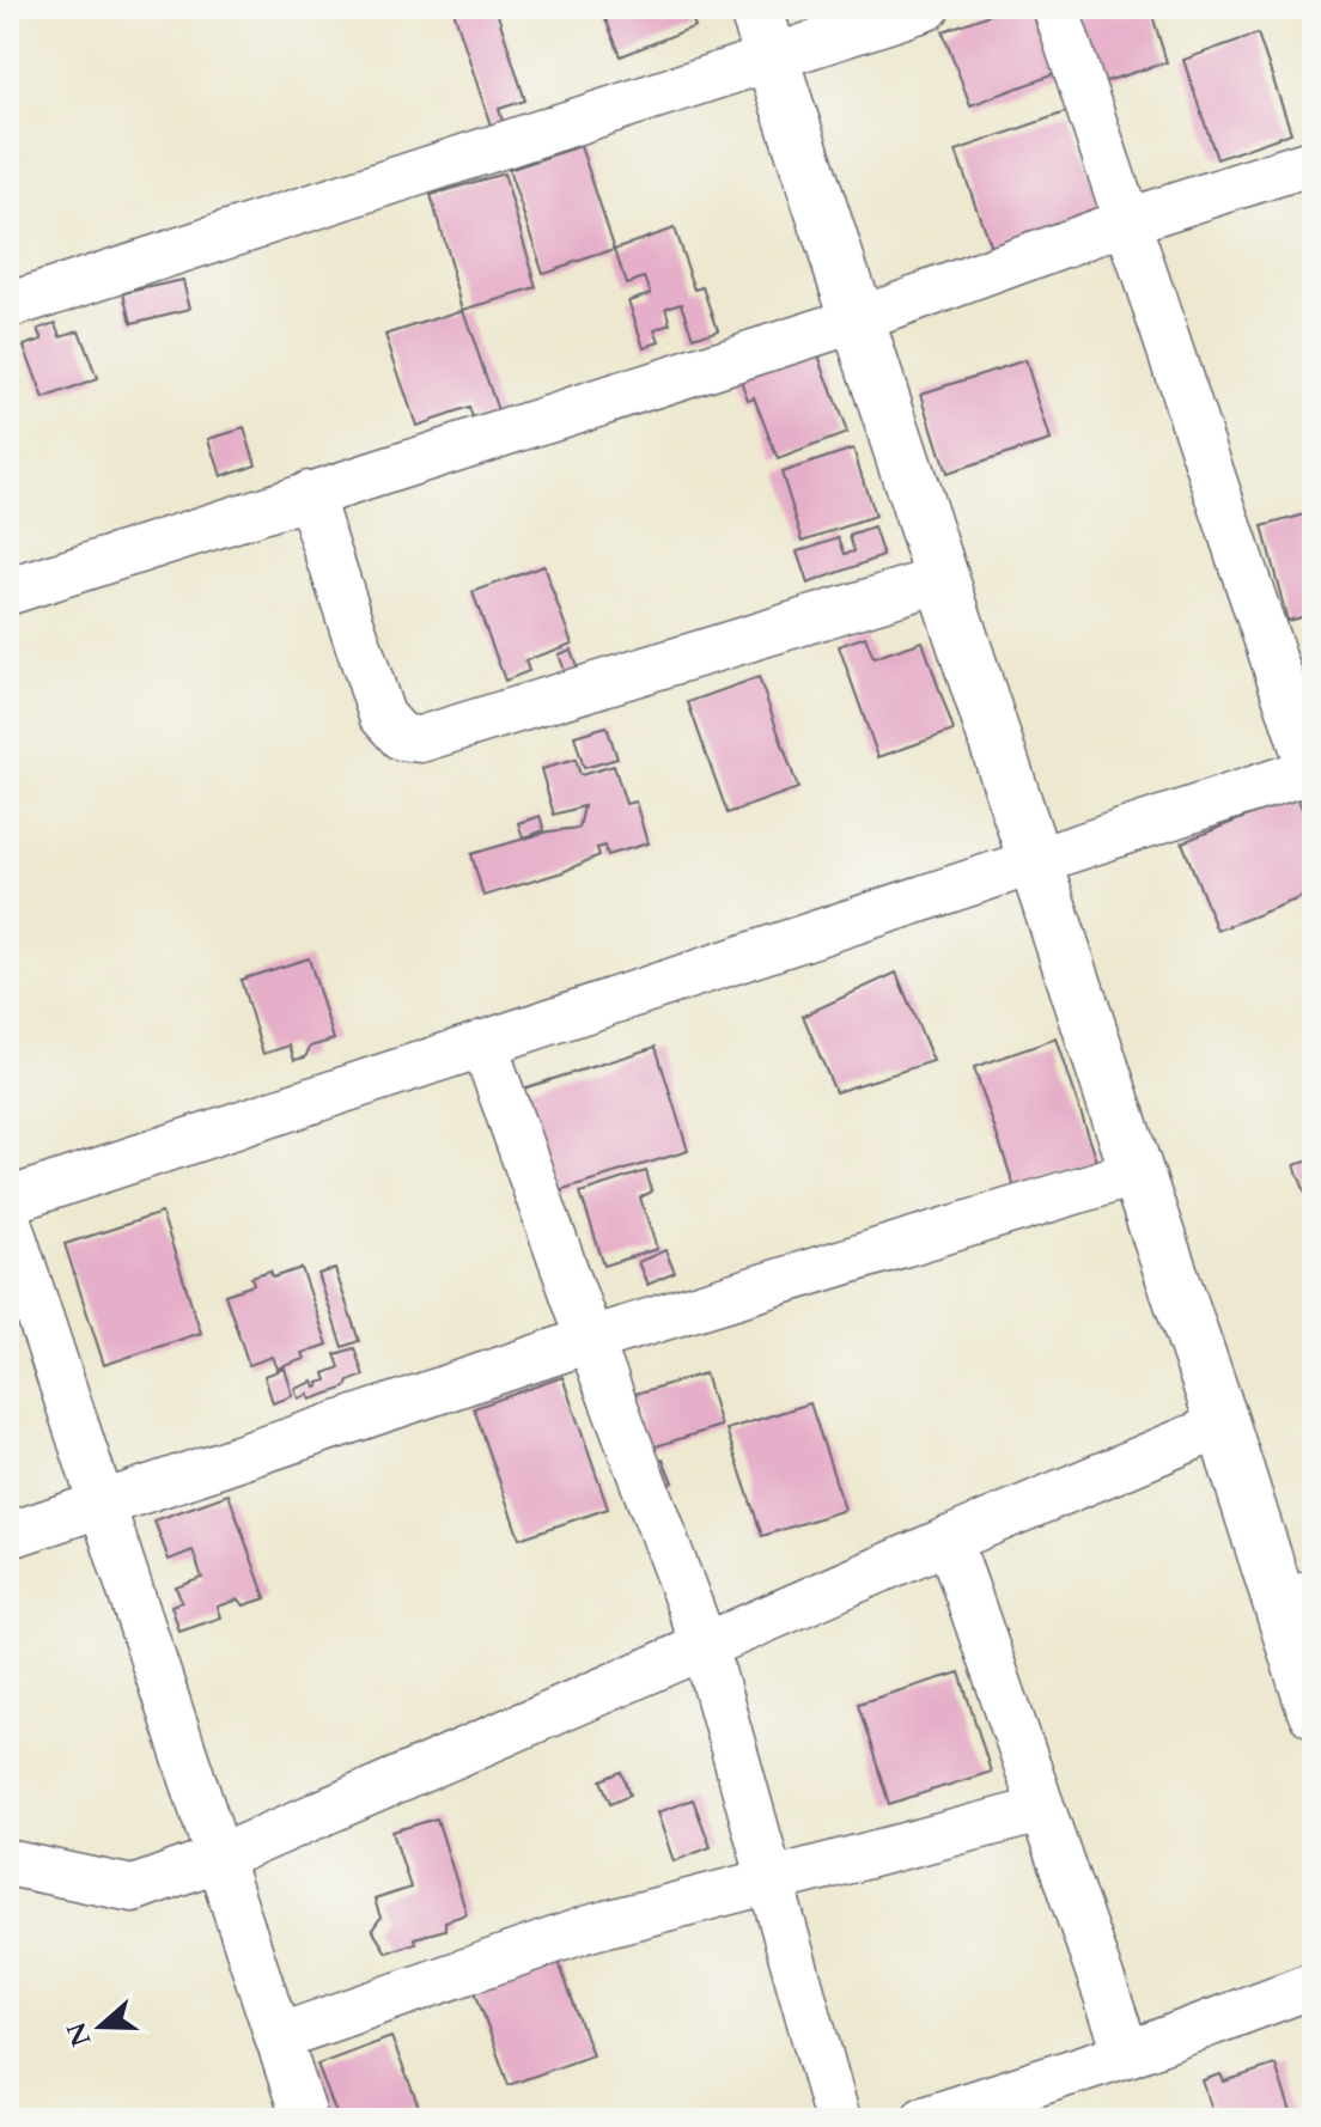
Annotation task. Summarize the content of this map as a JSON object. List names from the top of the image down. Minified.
{"north":"left"}
